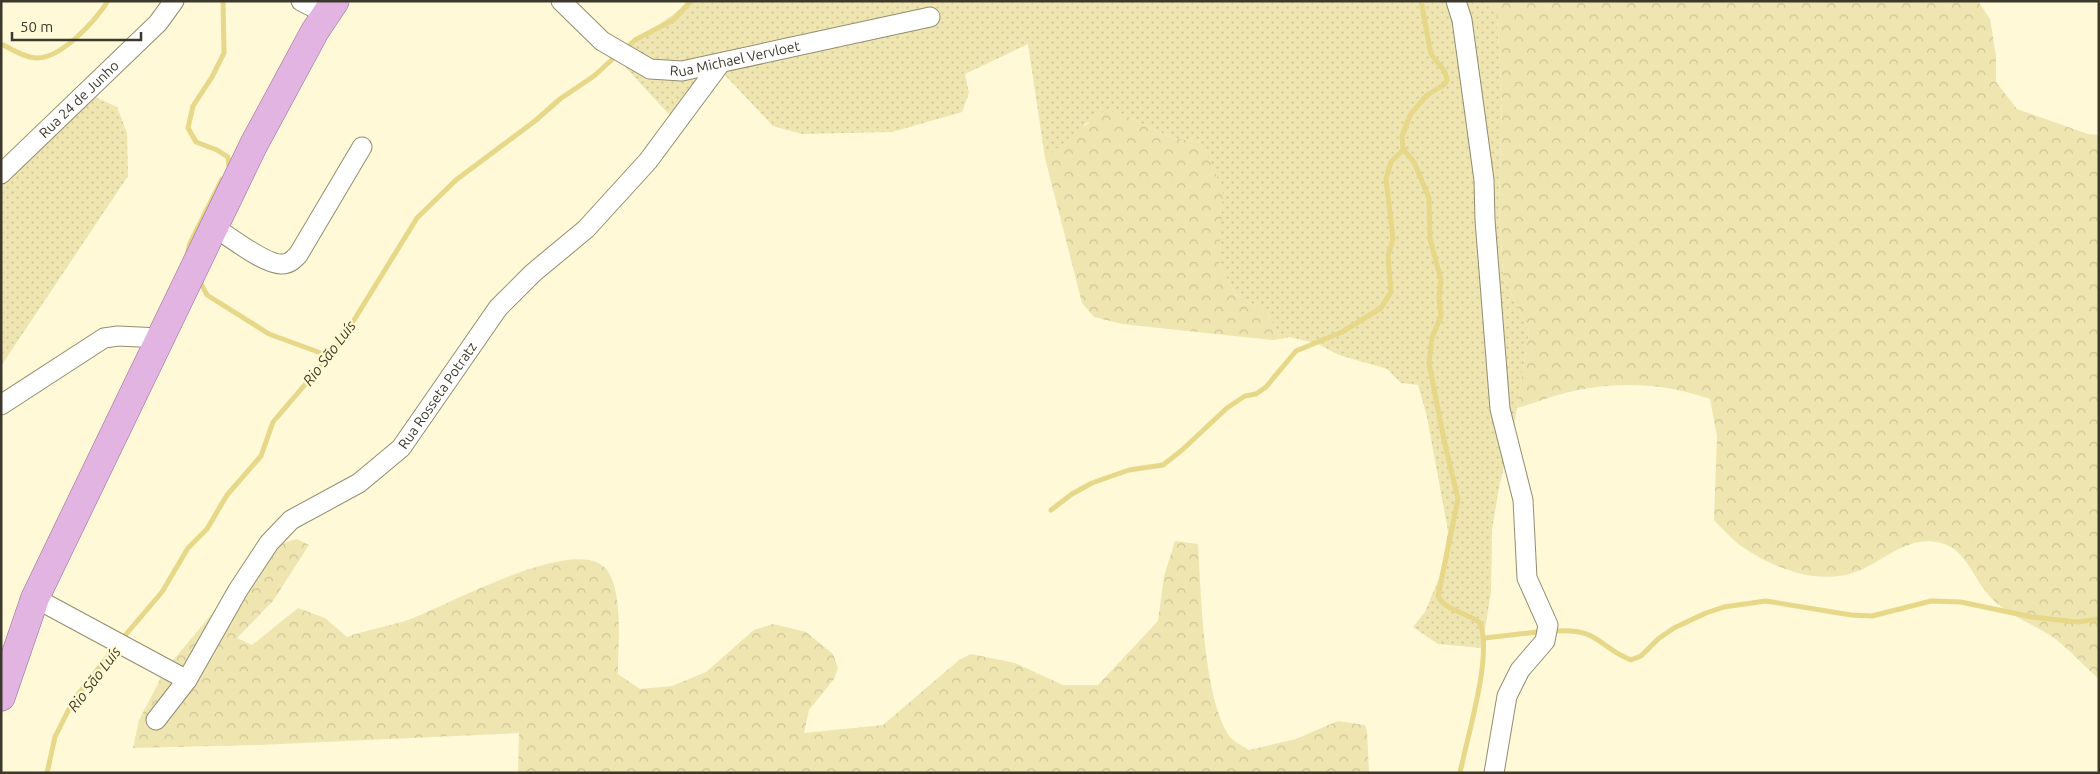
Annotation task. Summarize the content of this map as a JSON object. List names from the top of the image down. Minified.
{"streets":{"street":["Rua Michael Vervloet","Rua 24 de Junho","Rua Rosseta Potratz"]},"crossings":[["Rua Michael Vervloet","Rua Rosseta Potratz"]],"water":["Rio São Luís"],"scale_bar":"50 m"}
